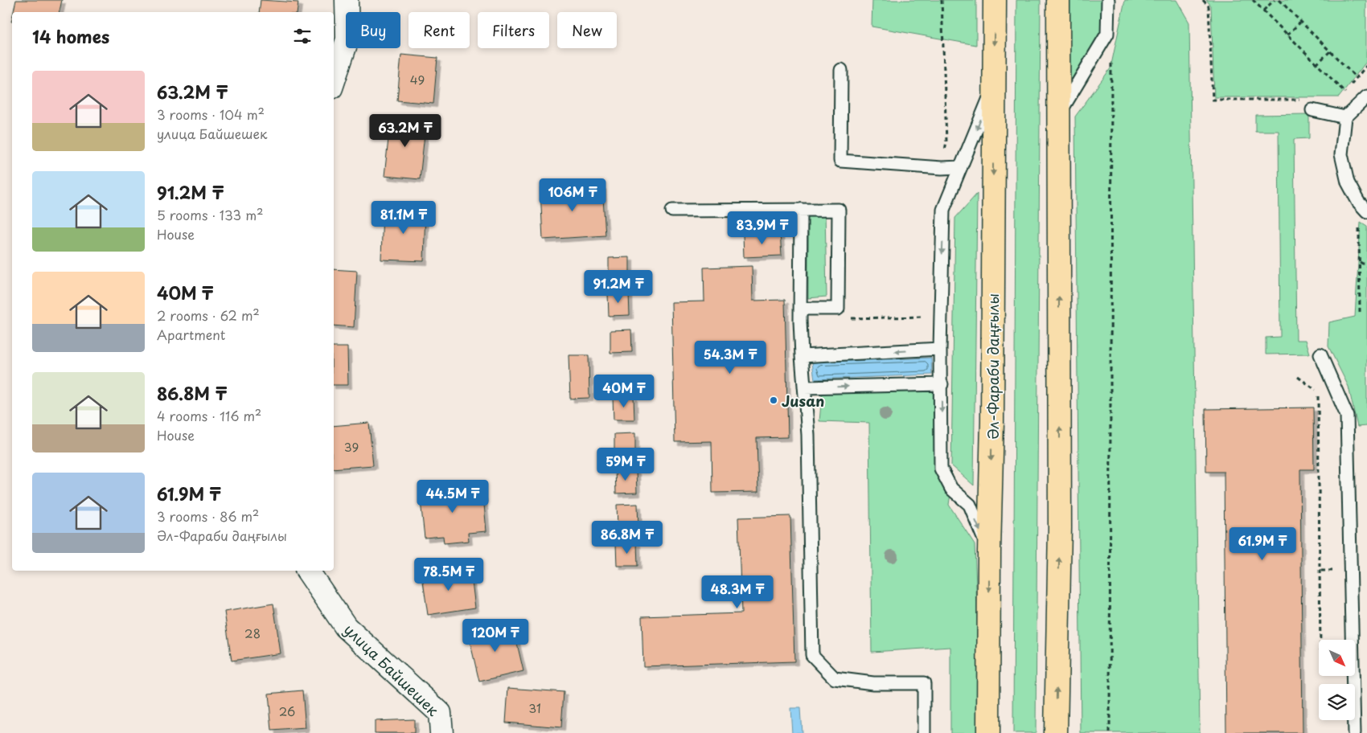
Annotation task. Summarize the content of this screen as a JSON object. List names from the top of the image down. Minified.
{"streets":{"main road":["Әл-Фараби даңғылы"],"street":["улица Байшешек"]},"places":["Jusan"],"house_numbers":["49","39","28","31","26"],"north":"bottom right","page":{"chip":["Buy","Rent","Filters","New"],"heading":"14 homes","list":[{"name":"63.2M ₸","note":"3 rooms · 104 m² · улица Байшешек"},{"name":"91.2M ₸","note":"5 rooms · 133 m² · House"},{"name":"40M ₸","note":"2 rooms · 62 m² · Apartment"},{"name":"86.8M ₸","note":"4 rooms · 116 m² · House"},{"name":"61.9M ₸","note":"3 rooms · 86 m² · Әл-Фараби даңғылы"}],"price":["63.2M ₸","106M ₸","81.1M ₸","83.9M ₸","91.2M ₸","54.3M ₸","40M ₸","59M ₸","44.5M ₸","86.8M ₸","61.9M ₸","78.5M ₸","48.3M ₸","120M ₸"]}}
